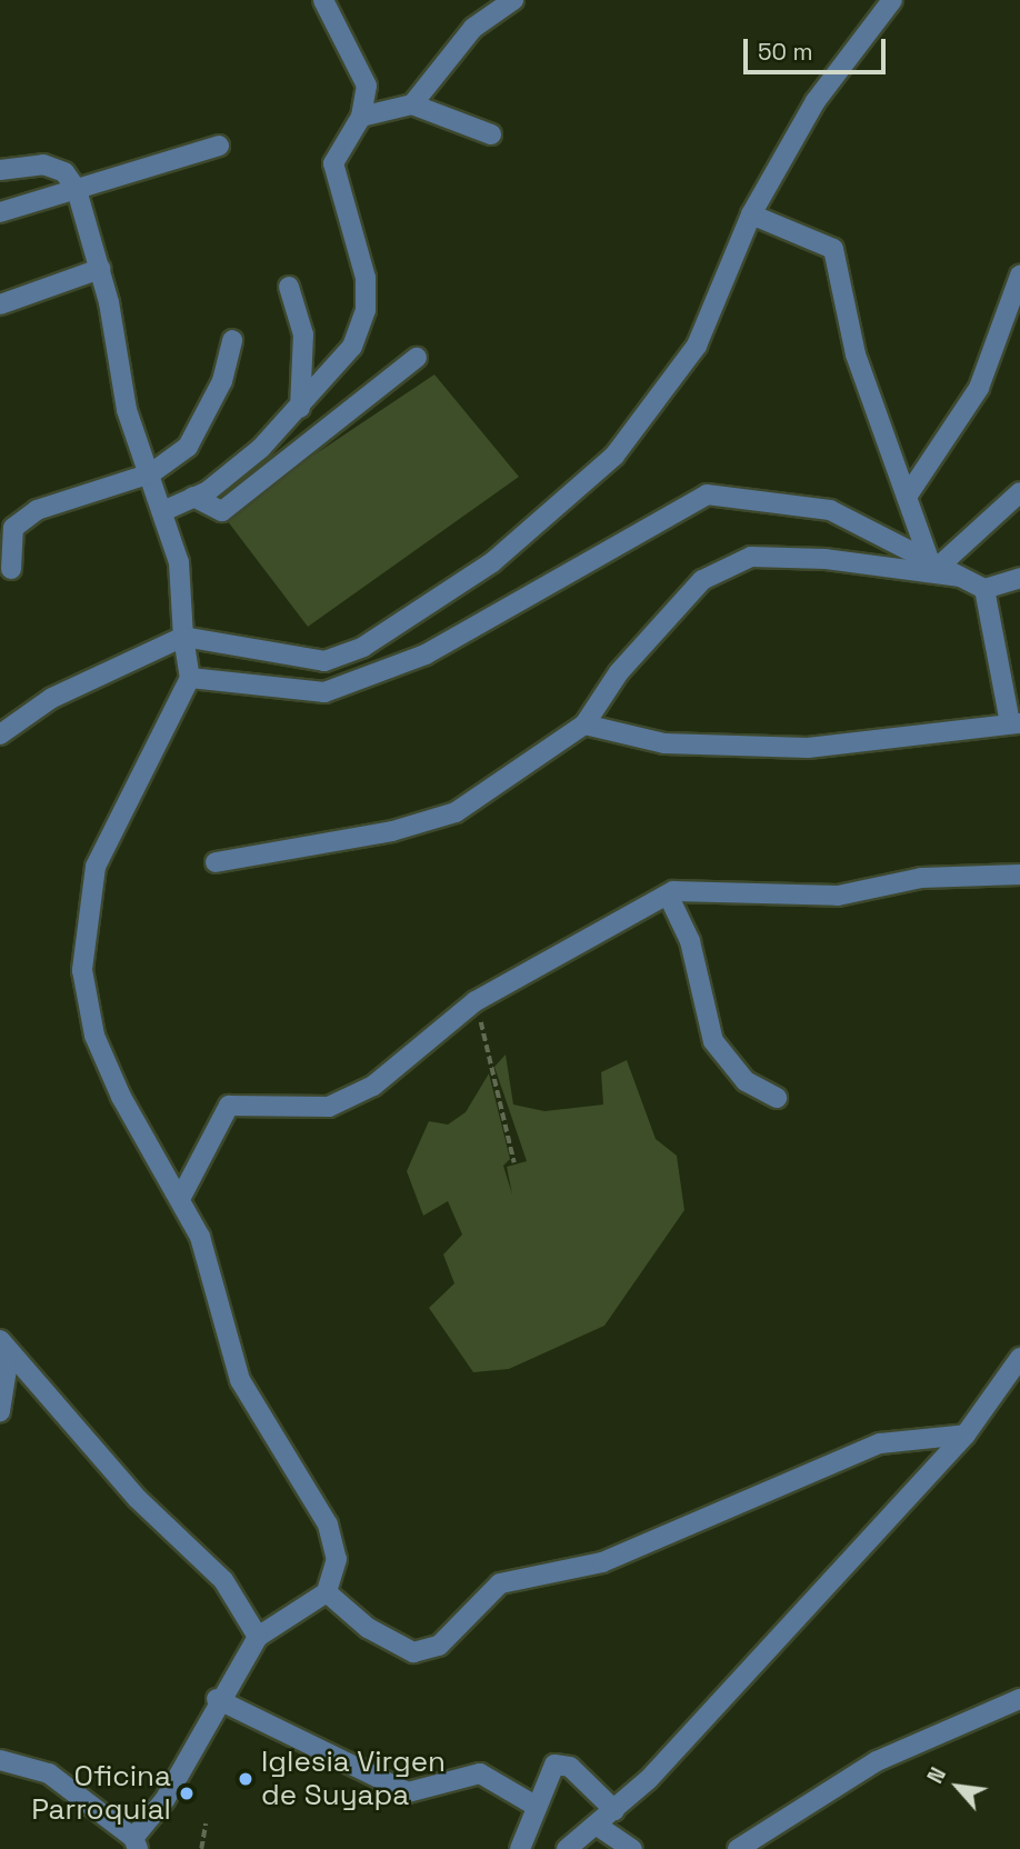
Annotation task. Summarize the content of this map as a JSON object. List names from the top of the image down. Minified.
{"places":["Iglesia Virgen de Suyapa","Oficina Parroquial"],"scale_bar":"50 m","north":"top left"}
